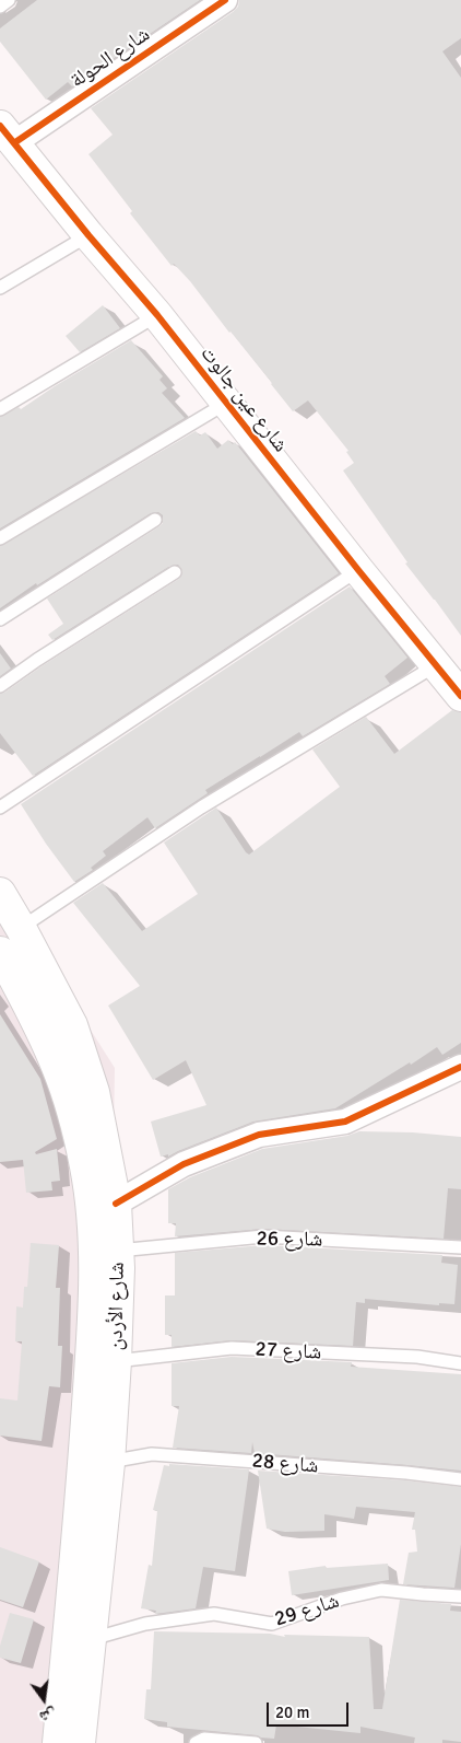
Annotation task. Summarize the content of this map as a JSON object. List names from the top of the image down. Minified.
{"streets":{"main road":["شارع عين جالوت","شارع الأردن"],"street":["شارع الحولة"],"lane":["شارع 26","شارع 27","شارع 28","شارع 29"]},"crossings":[["شارع الحولة","شارع عين جالوت"],["شارع 26","شارع الأردن"],["شارع الأردن","شارع 27"],["شارع الأردن","شارع 28"],["شارع الأردن","شارع 29"]],"scale_bar":"20 m","north":"bottom"}
